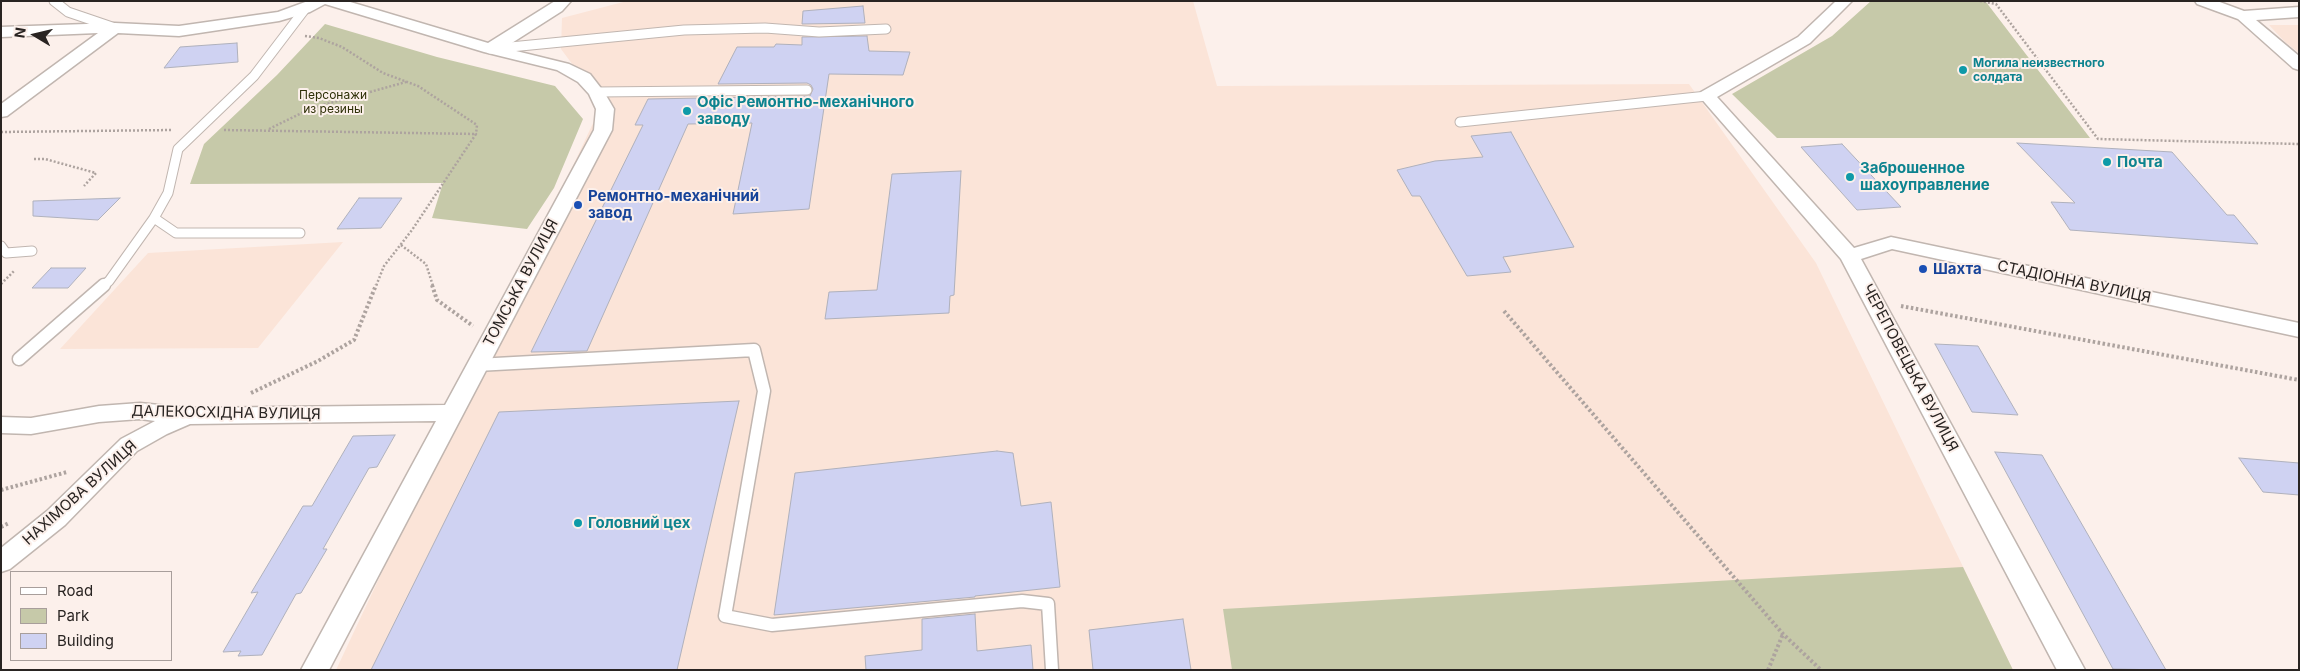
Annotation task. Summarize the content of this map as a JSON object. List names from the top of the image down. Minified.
{"streets":{"street":["СТАДІОННА ВУЛИЦЯ","ТОМСЬКА ВУЛИЦЯ","ЧЕРЕПОВЕЦЬКА ВУЛИЦЯ","ДАЛЕКОСХІДНА ВУЛИЦЯ","НАХІМОВА ВУЛИЦЯ"]},"crossings":[["СТАДІОННА ВУЛИЦЯ","ЧЕРЕПОВЕЦЬКА ВУЛИЦЯ"],["ТОМСЬКА ВУЛИЦЯ","ДАЛЕКОСХІДНА ВУЛИЦЯ"],["ДАЛЕКОСХІДНА ВУЛИЦЯ","НАХІМОВА ВУЛИЦЯ"]],"parks":["Персонажи из резины"],"places":["Могила неизвестного солдата","Офіс Ремонтно-механічного заводу","Почта","Заброшенное шахоуправление","Ремонтно-механічний завод","Шахта","Головний цех"],"legend":["Road","Park","Building"],"north":"left"}
